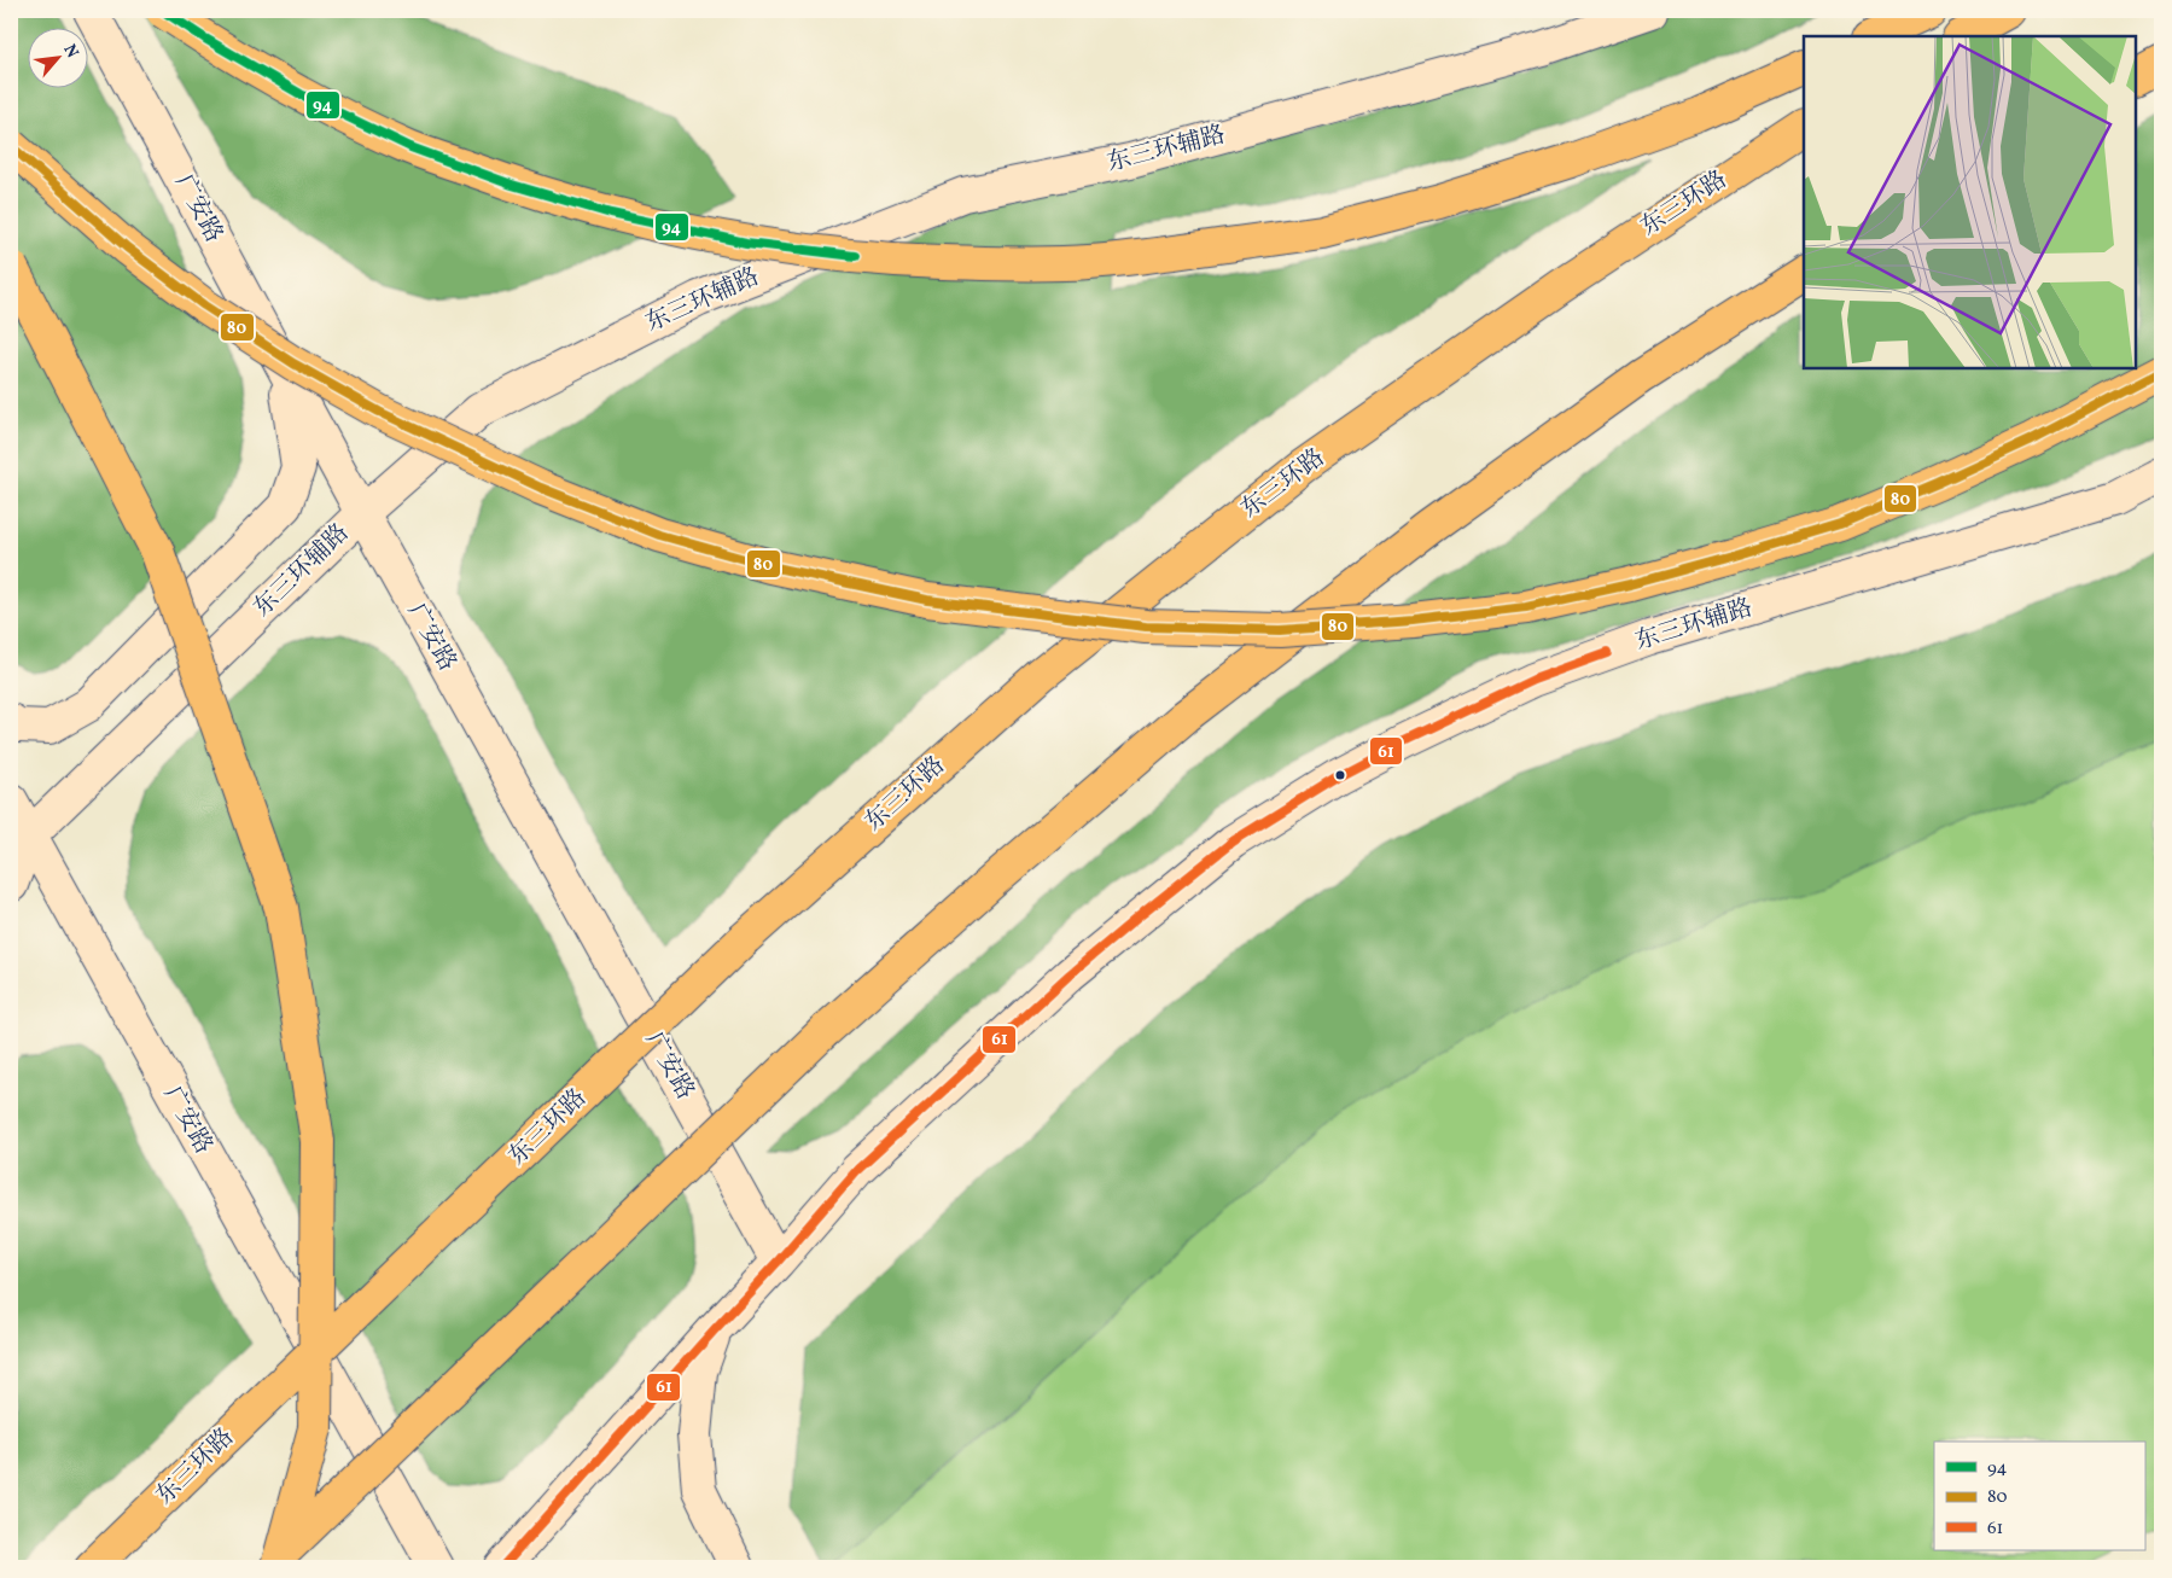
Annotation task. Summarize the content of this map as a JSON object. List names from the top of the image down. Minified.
{"streets":{"highway":["东三环路"],"main road":["东三环辅路","广安路"]},"crossings":[["东三环辅路","广安路"]],"lines":["transit line 94","transit line 80","transit line 61"],"legend":["94","80","61"],"north":"top right"}
